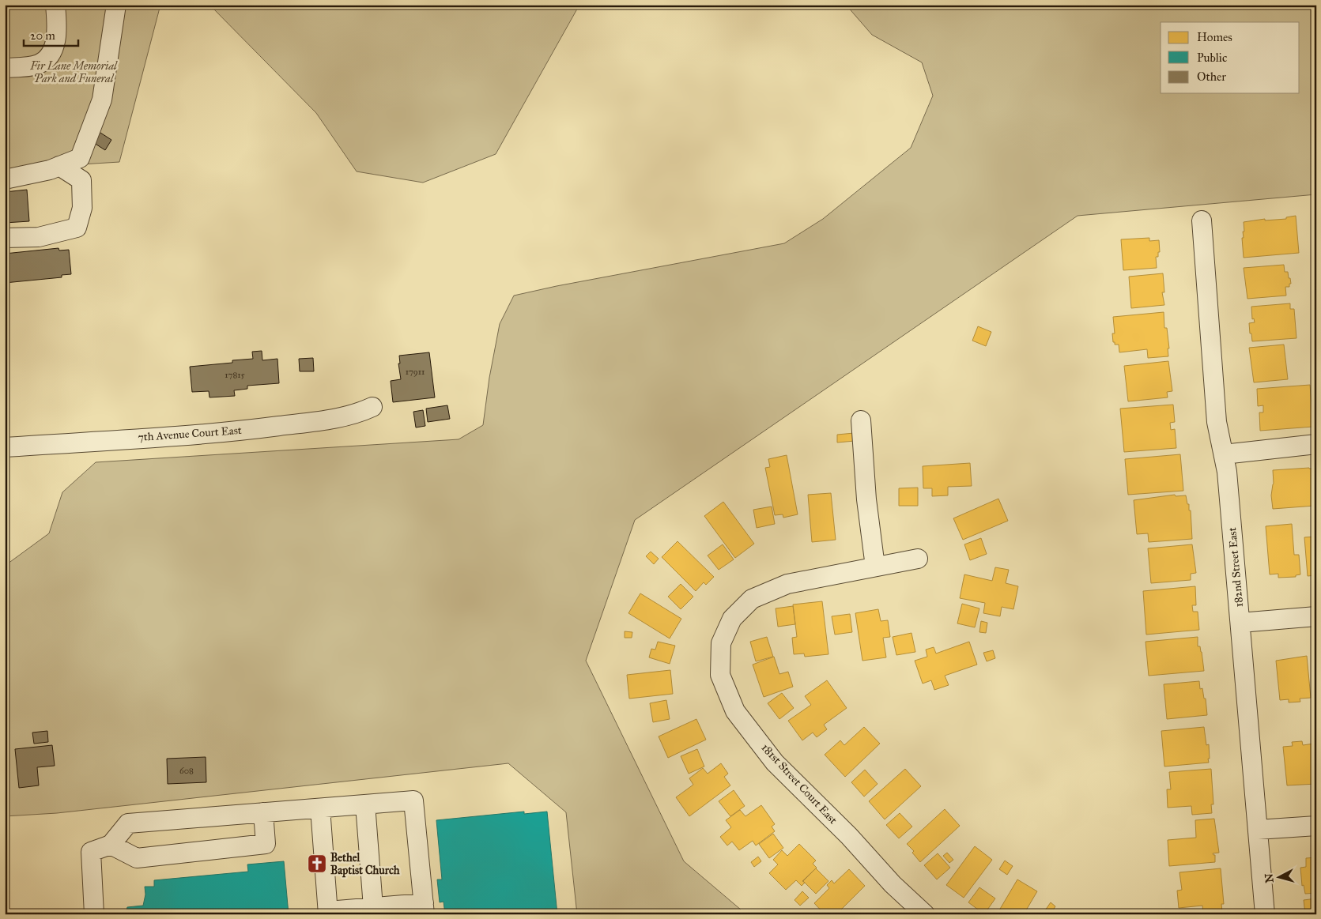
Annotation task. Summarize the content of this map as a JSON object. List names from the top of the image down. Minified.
{"streets":{"street":["7th Avenue Court East","182nd Street East","181st Street Court East"]},"parks":["Fir Lane Memorial Park and Funeral"],"places":{"church":["Bethel Baptist Church"]},"house_numbers":["17911","17815","608"],"legend":["Homes","Public","Other"],"scale_bar":"20 m","north":"left"}
